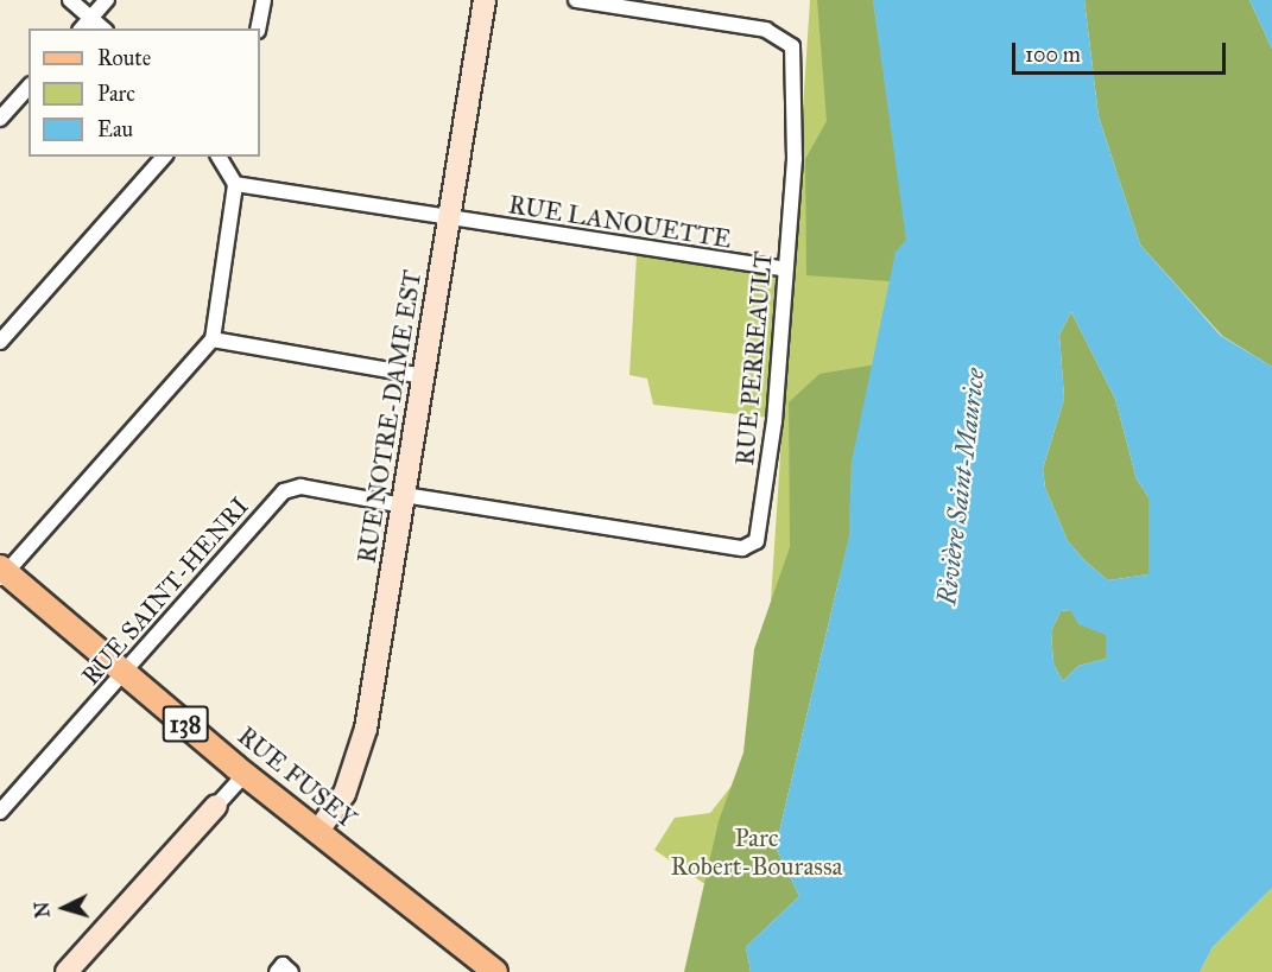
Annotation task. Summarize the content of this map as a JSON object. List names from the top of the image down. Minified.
{"streets":{"main road":["138","RUE FUSEY"],"street":["RUE LANOUETTE","RUE PERREAULT","RUE NOTRE-DAME EST","RUE SAINT-HENRI"]},"crossings":[["RUE LANOUETTE","RUE PERREAULT"],["RUE LANOUETTE","RUE NOTRE-DAME EST"],["RUE PERREAULT","RUE NOTRE-DAME EST"],["RUE PERREAULT","RUE SAINT-HENRI"],["RUE NOTRE-DAME EST","RUE SAINT-HENRI"],["RUE NOTRE-DAME EST","RUE FUSEY"],["RUE SAINT-HENRI","RUE FUSEY"]],"water":["Rivière Saint-Maurice"],"parks":["Parc Robert-Bourassa"],"legend":["Route","Parc","Eau"],"scale_bar":"100 m","north":"left"}
